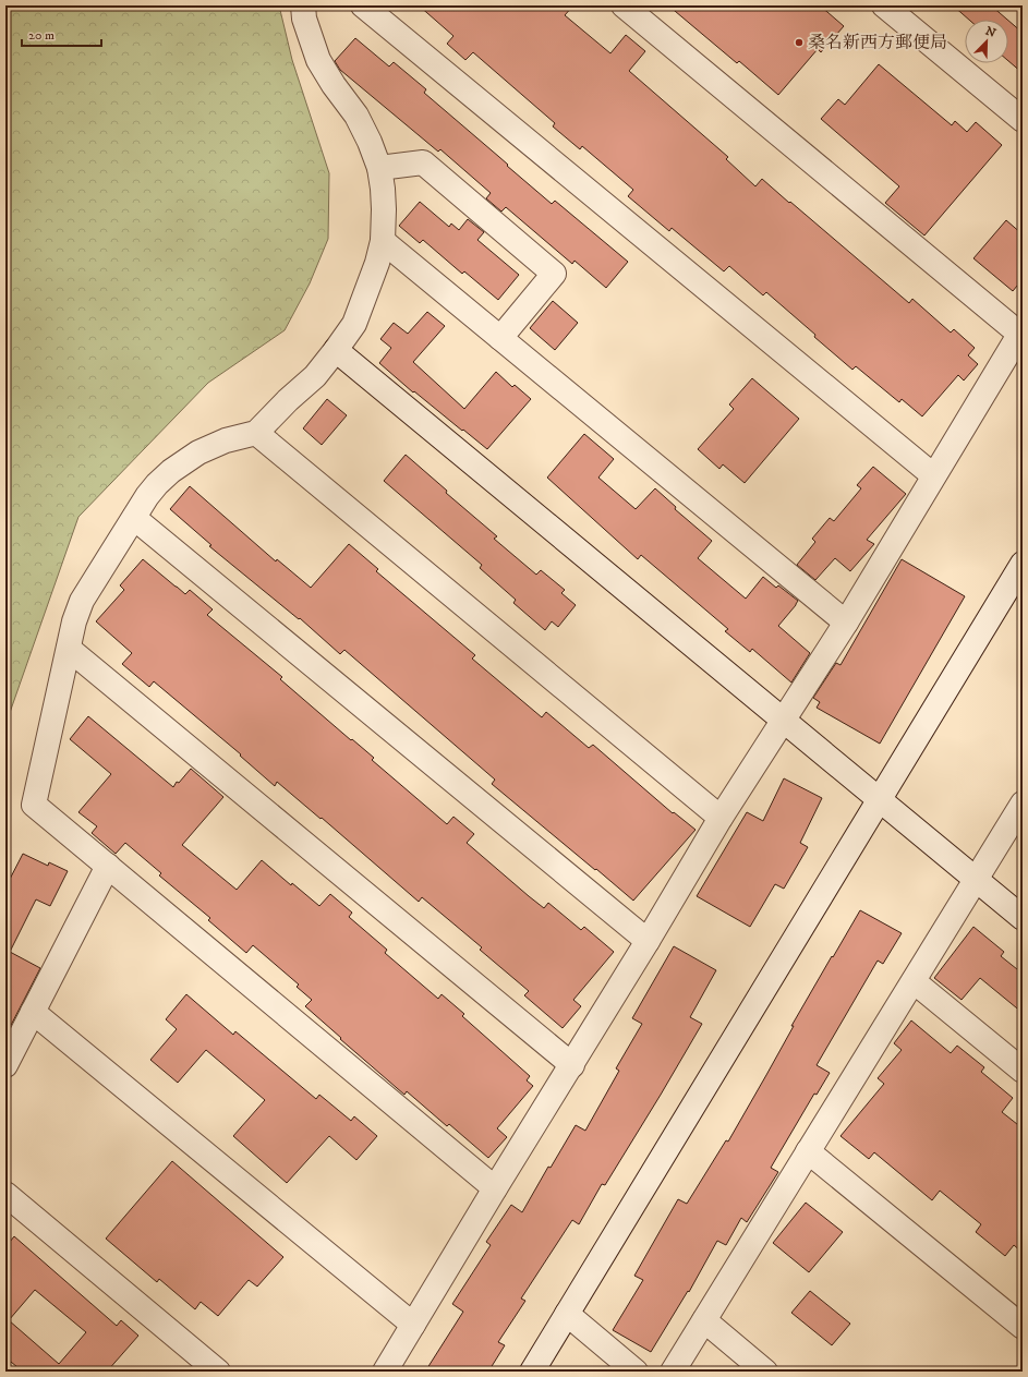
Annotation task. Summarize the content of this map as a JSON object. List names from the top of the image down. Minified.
{"places":["桑名新西方郵便局"],"scale_bar":"20 m","north":"top right"}
